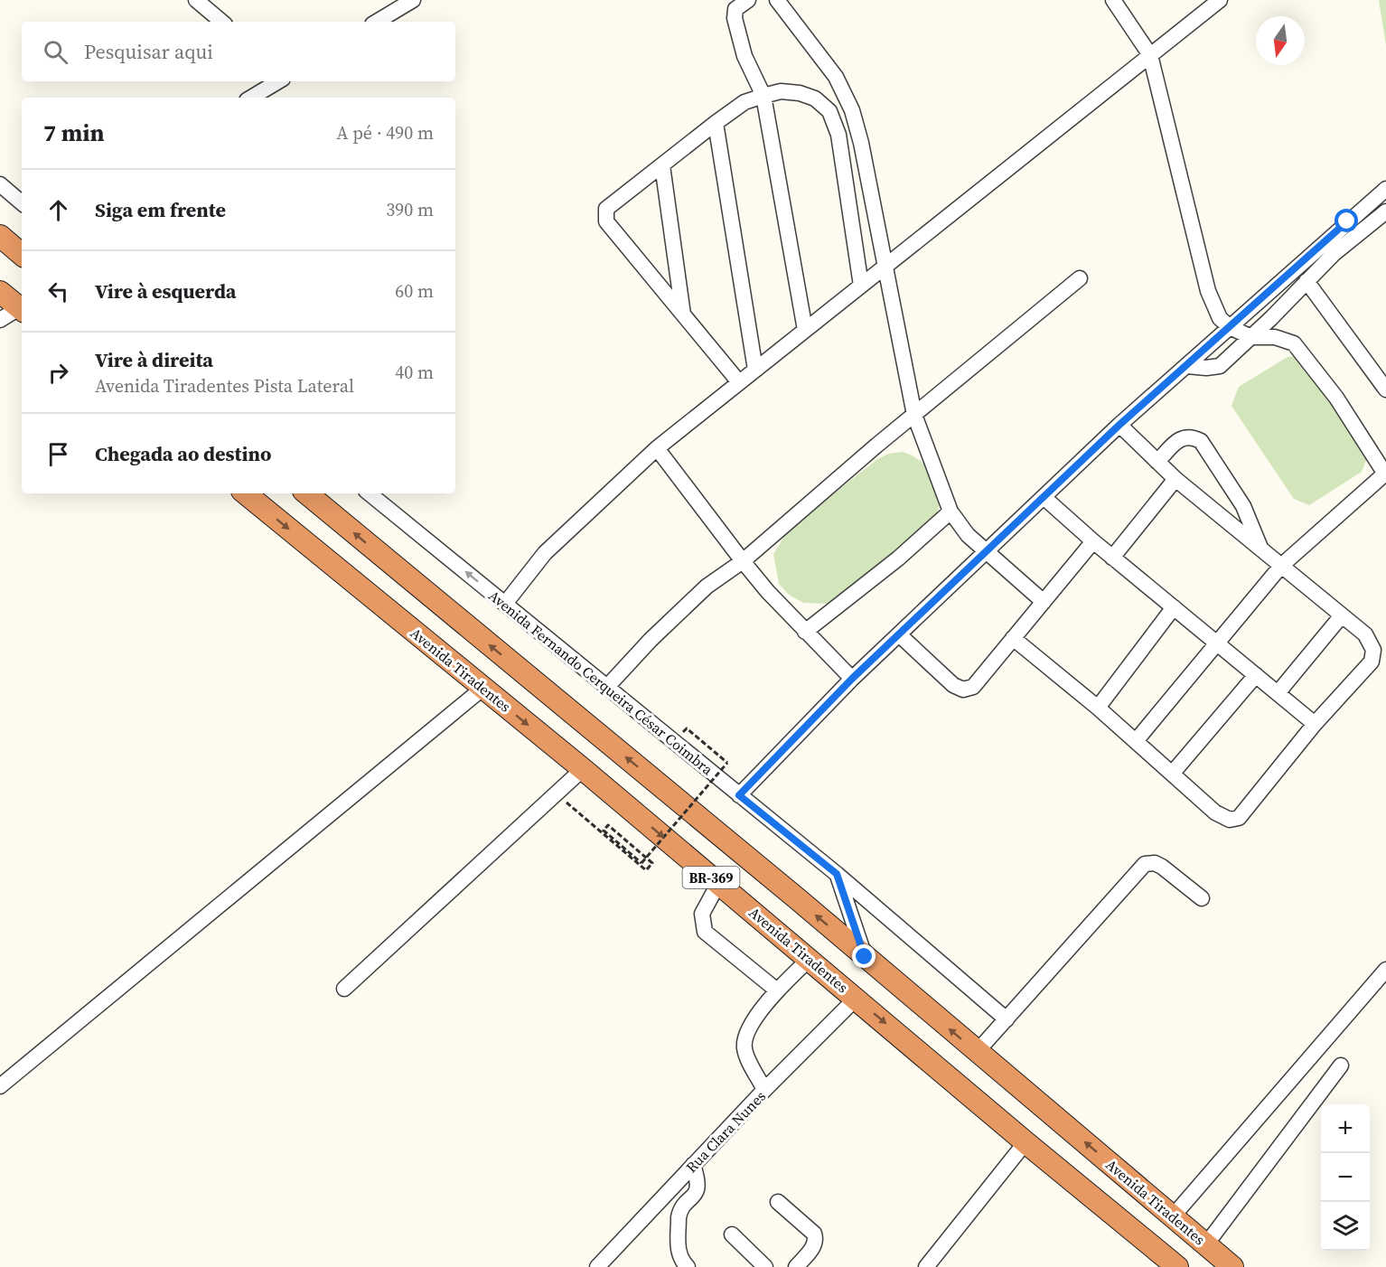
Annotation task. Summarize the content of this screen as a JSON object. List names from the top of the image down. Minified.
{"streets":{"highway":["Avenida Tiradentes","BR-369"],"street":["Avenida Fernando Cerqueira César Coimbra","Rua Clara Nunes"]},"crossings":[["Avenida Tiradentes","Rua Clara Nunes"]],"north":"bottom","page":{"search":"Pesquisar aqui","heading":["7 min","A pé · 490 m"],"list":[["Siga em frente","390 m"],["Vire à esquerda","60 m"],["Vire à direita","Avenida Tiradentes Pista Lateral","40 m"],"Chegada ao destino"],"map_buttons":["+","−"]}}
